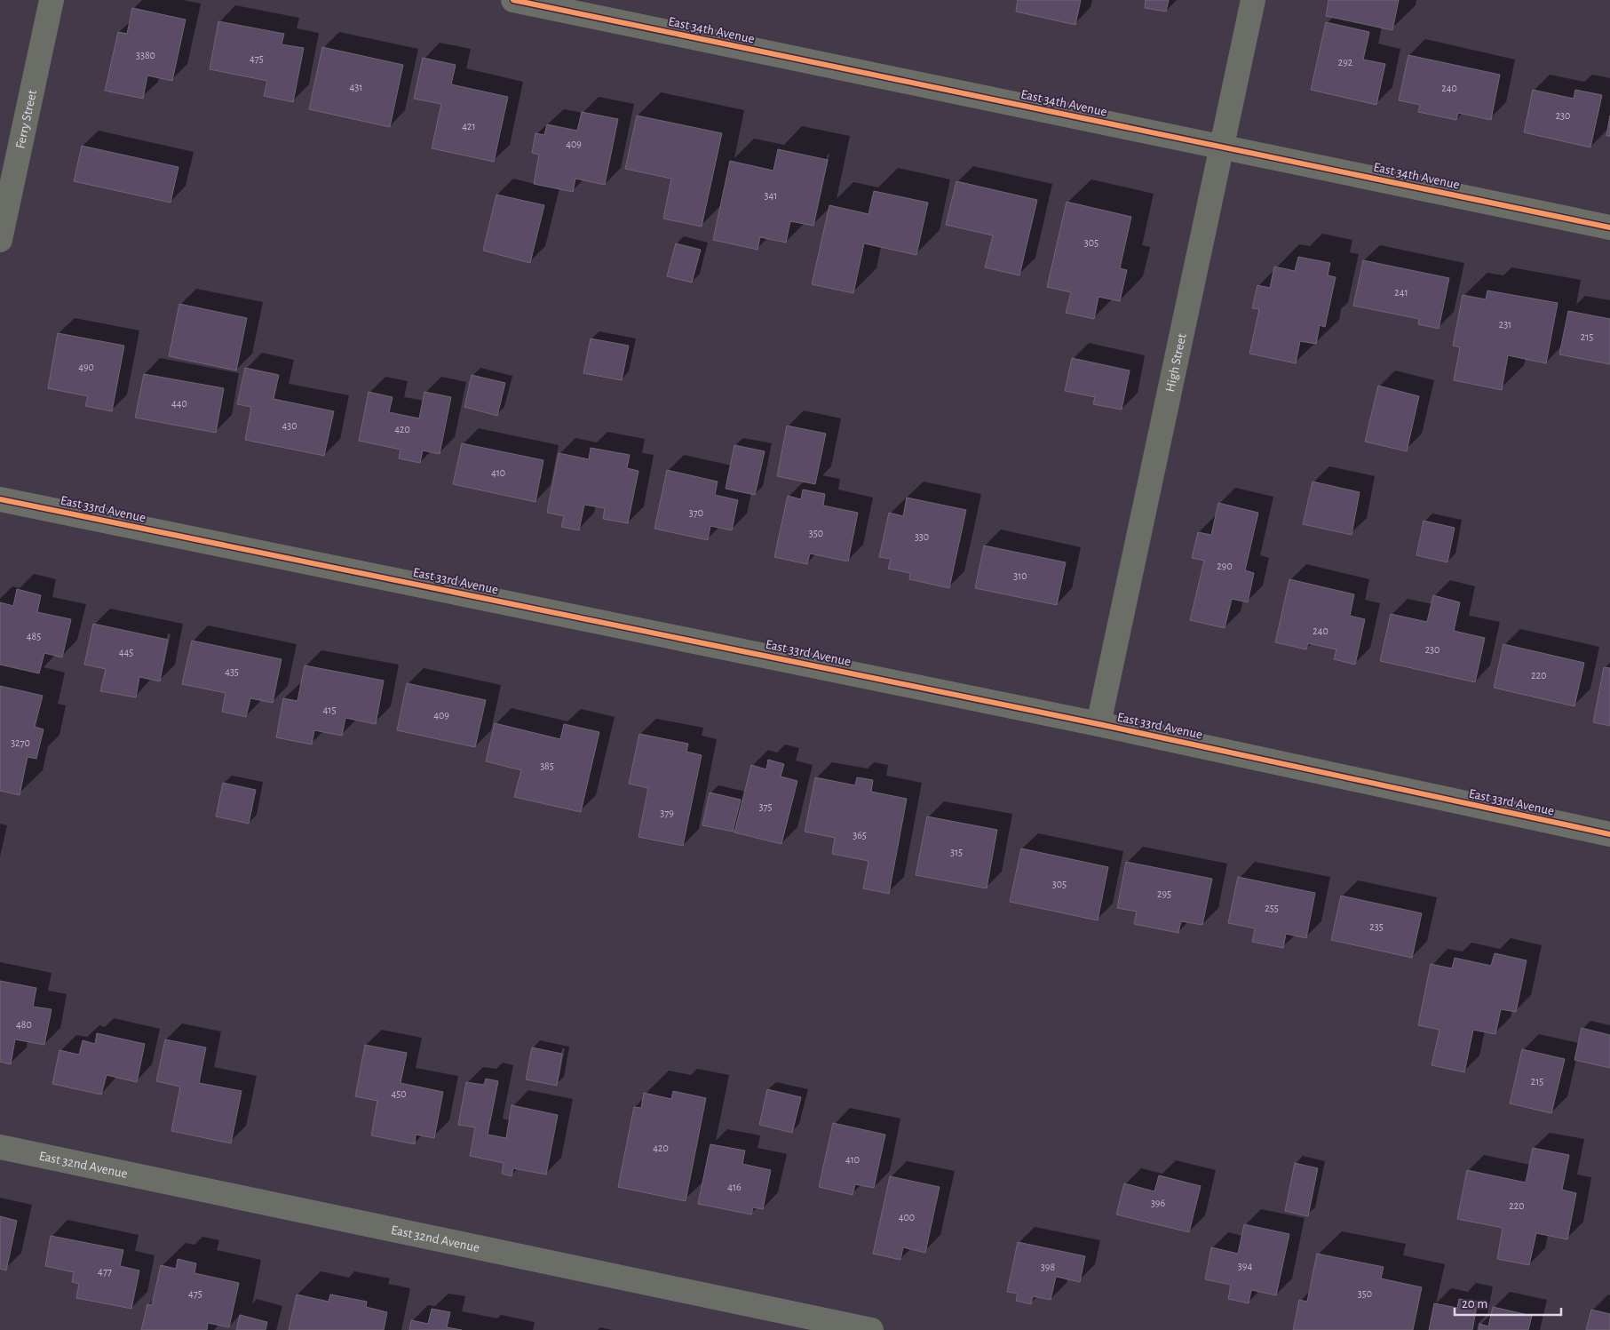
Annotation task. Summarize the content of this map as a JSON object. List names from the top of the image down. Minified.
{"streets":{"street":["East 34th Avenue","Ferry Street","High Street","East 33rd Avenue","East 32nd Avenue"]},"crossings":[["East 34th Avenue","High Street"],["High Street","East 33rd Avenue"]],"house_numbers":["3380","475","292","431","240","230","421","409","341","305","241","231","215","490","440","430","420","410","370","350","330","290","310","240","485","230","445","435","220","415","409","3270","385","375","379","365","315","305","295","255","235","480","215","450","420","410","416","396","220","400","394","398","477","475","350"],"scale_bar":"20 m"}
